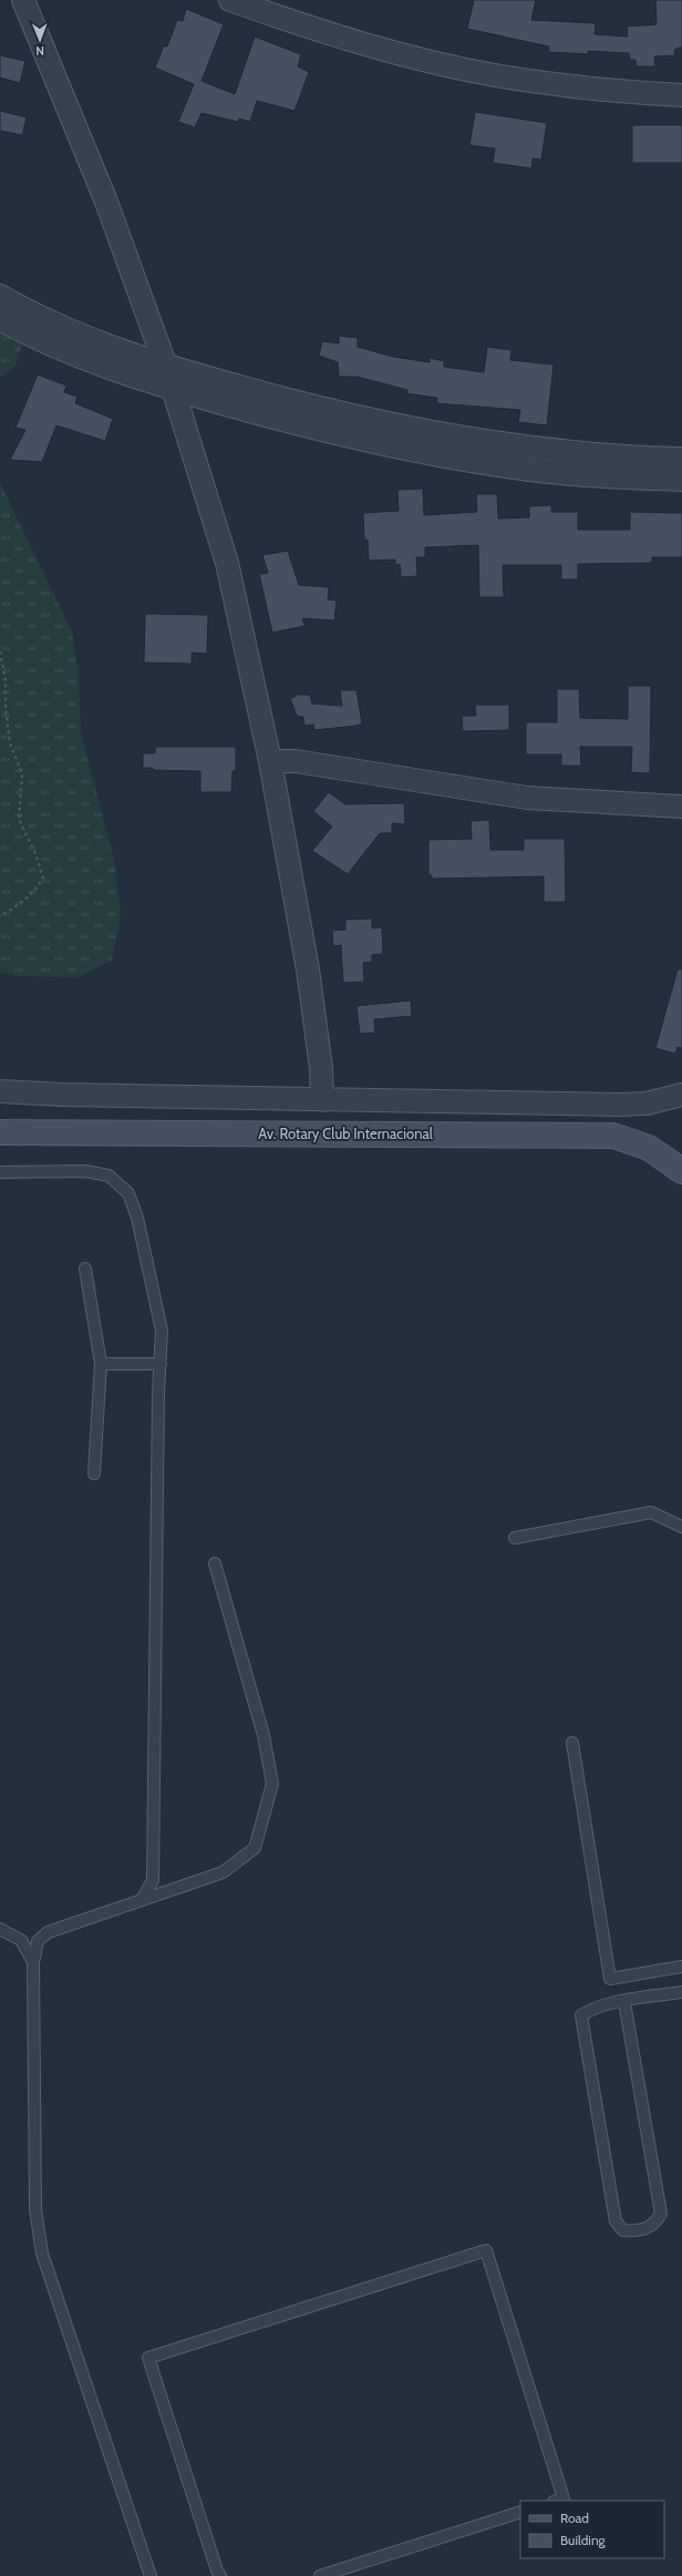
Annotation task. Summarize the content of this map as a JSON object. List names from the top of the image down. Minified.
{"streets":{"main road":["Av. Rotary Club Internacional"]},"legend":["Road","Building"],"north":"bottom"}
